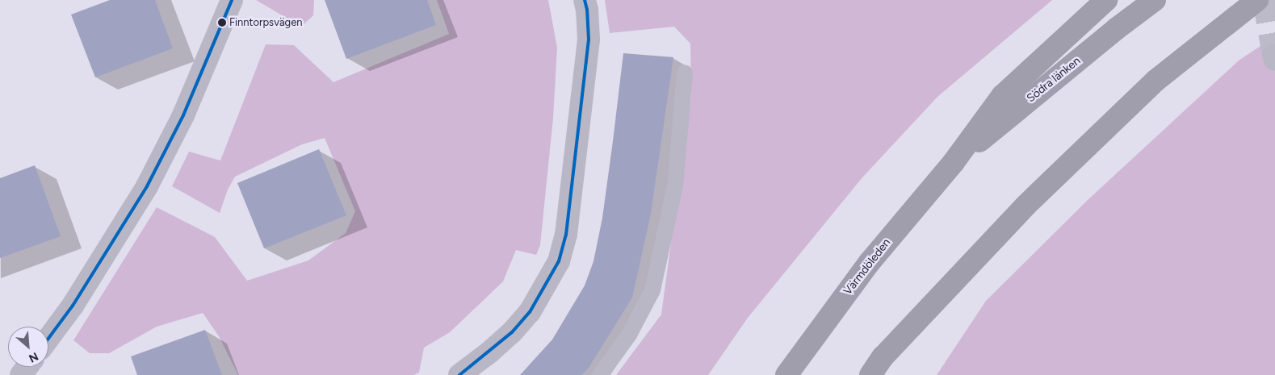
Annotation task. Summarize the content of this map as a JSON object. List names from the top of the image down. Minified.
{"streets":{"highway":["Södra länken","Värmdöleden"]},"crossings":[["Södra länken","Värmdöleden"]],"places":["Finntorpsvägen"],"north":"bottom right"}
